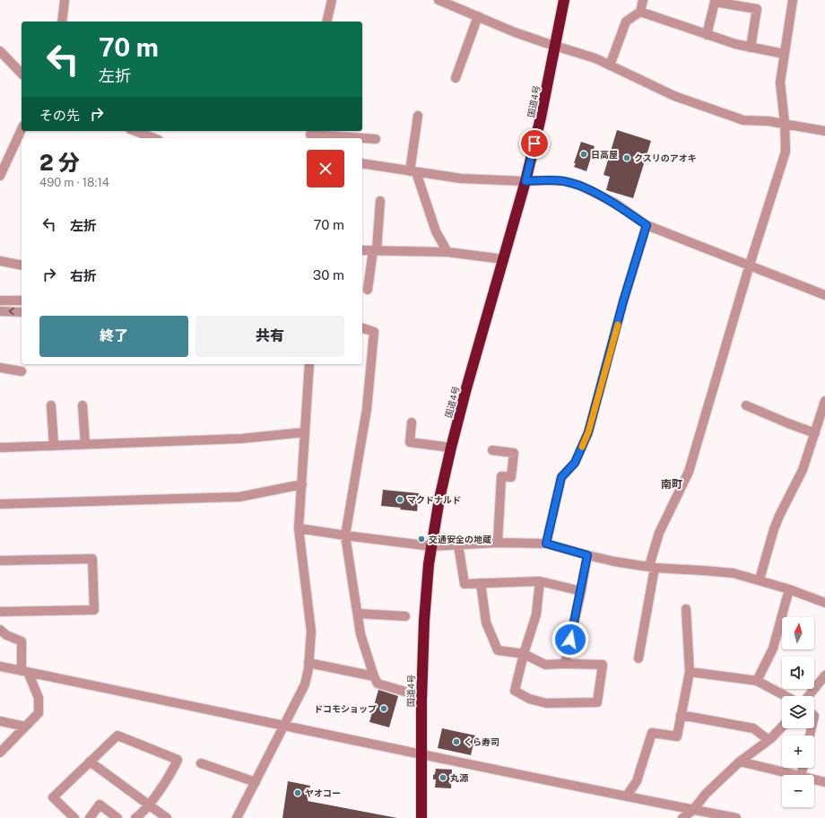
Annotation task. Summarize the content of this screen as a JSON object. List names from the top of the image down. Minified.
{"streets":{"highway":["国道4号"]},"districts":["南町"],"places":["日高屋","クスリのアオキ","マクドナルド","交通安全の地蔵","ドコモショップ","くら寿司","丸源","ヤオコー"],"north":"top","page":{"turn":["70 m","左折"],"then":"その先","heading":["2 分","490 m · 18:14"],"list":[{"name":"左折","value":"70 m"},{"name":"右折","value":"30 m"}],"buttons":["終了","共有"],"map_buttons":["+","−"]}}
